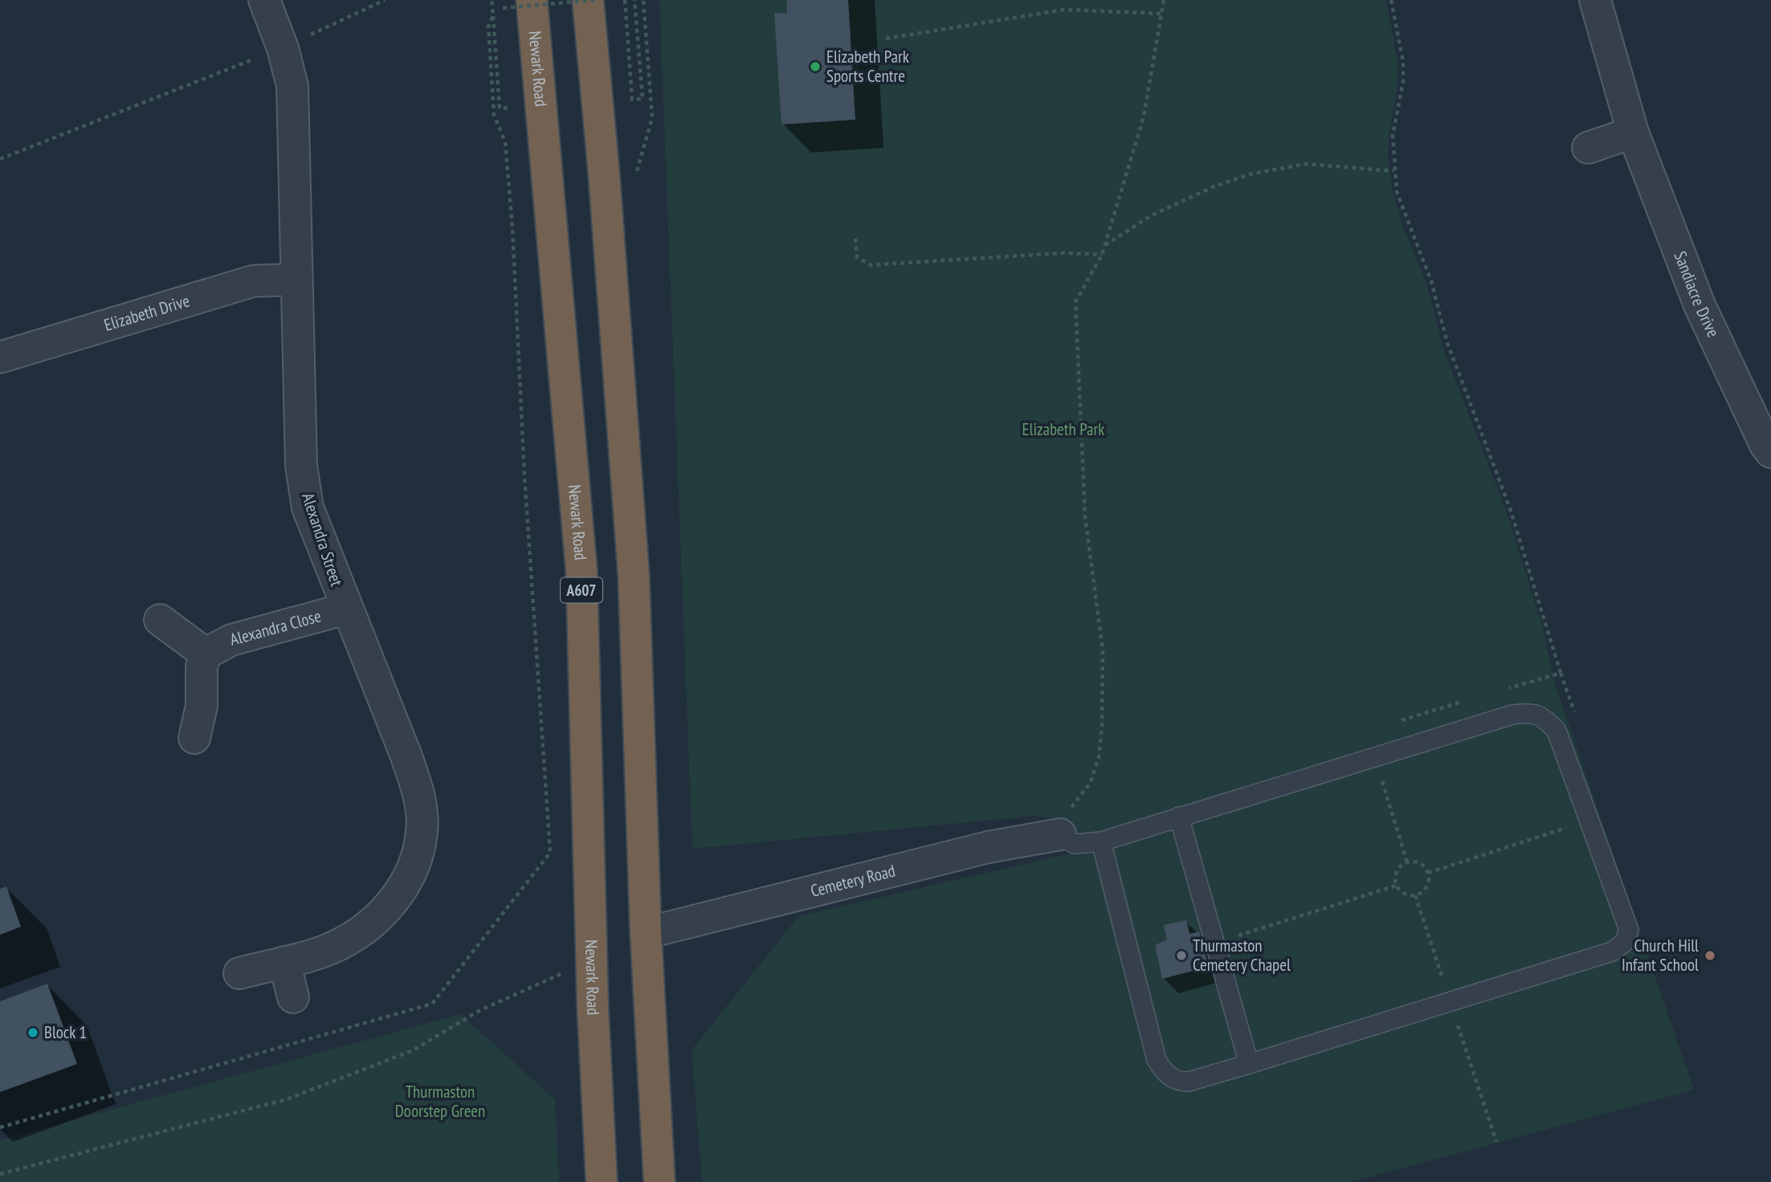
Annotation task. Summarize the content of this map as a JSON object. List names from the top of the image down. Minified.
{"streets":{"highway":["Newark Road","A607"],"street":["Sandiacre Drive","Elizabeth Drive","Alexandra Street","Alexandra Close","Cemetery Road"]},"crossings":[["Elizabeth Drive","Alexandra Street"],["Alexandra Street","Alexandra Close"]],"parks":["Elizabeth Park","Thurmaston Doorstep Green"],"places":["Elizabeth Park Sports Centre","Thurmaston Cemetery Chapel","Church Hill Infant School","Block 1"]}
